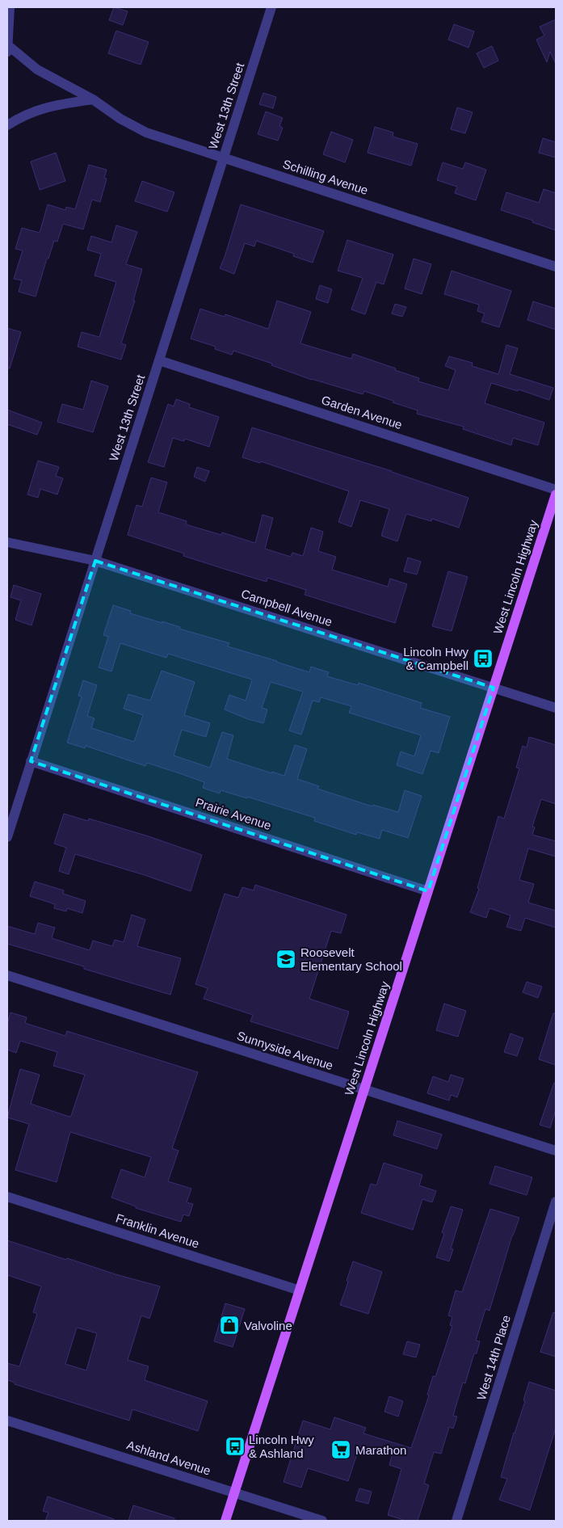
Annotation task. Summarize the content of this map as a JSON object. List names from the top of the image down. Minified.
{"streets":{"main road":["West Lincoln Highway"],"street":["West 13th Street","Schilling Avenue","Garden Avenue","Campbell Avenue","Prairie Avenue","Sunnyside Avenue","Franklin Avenue","West 14th Place","Ashland Avenue"]},"crossings":[["West 13th Street","Schilling Avenue"],["West 13th Street","Garden Avenue"],["West 13th Street","Campbell Avenue"],["West 13th Street","Prairie Avenue"],["West Lincoln Highway","Campbell Avenue"],["West Lincoln Highway","Prairie Avenue"],["West Lincoln Highway","Sunnyside Avenue"],["West Lincoln Highway","Franklin Avenue"],["West Lincoln Highway","Ashland Avenue"]],"places":{"bus stop":["Lincoln Hwy & Campbell","Lincoln Hwy & Ashland"],"school or university":["Roosevelt Elementary School"],"shop":["Valvoline"],"supermarket":["Marathon"]}}
